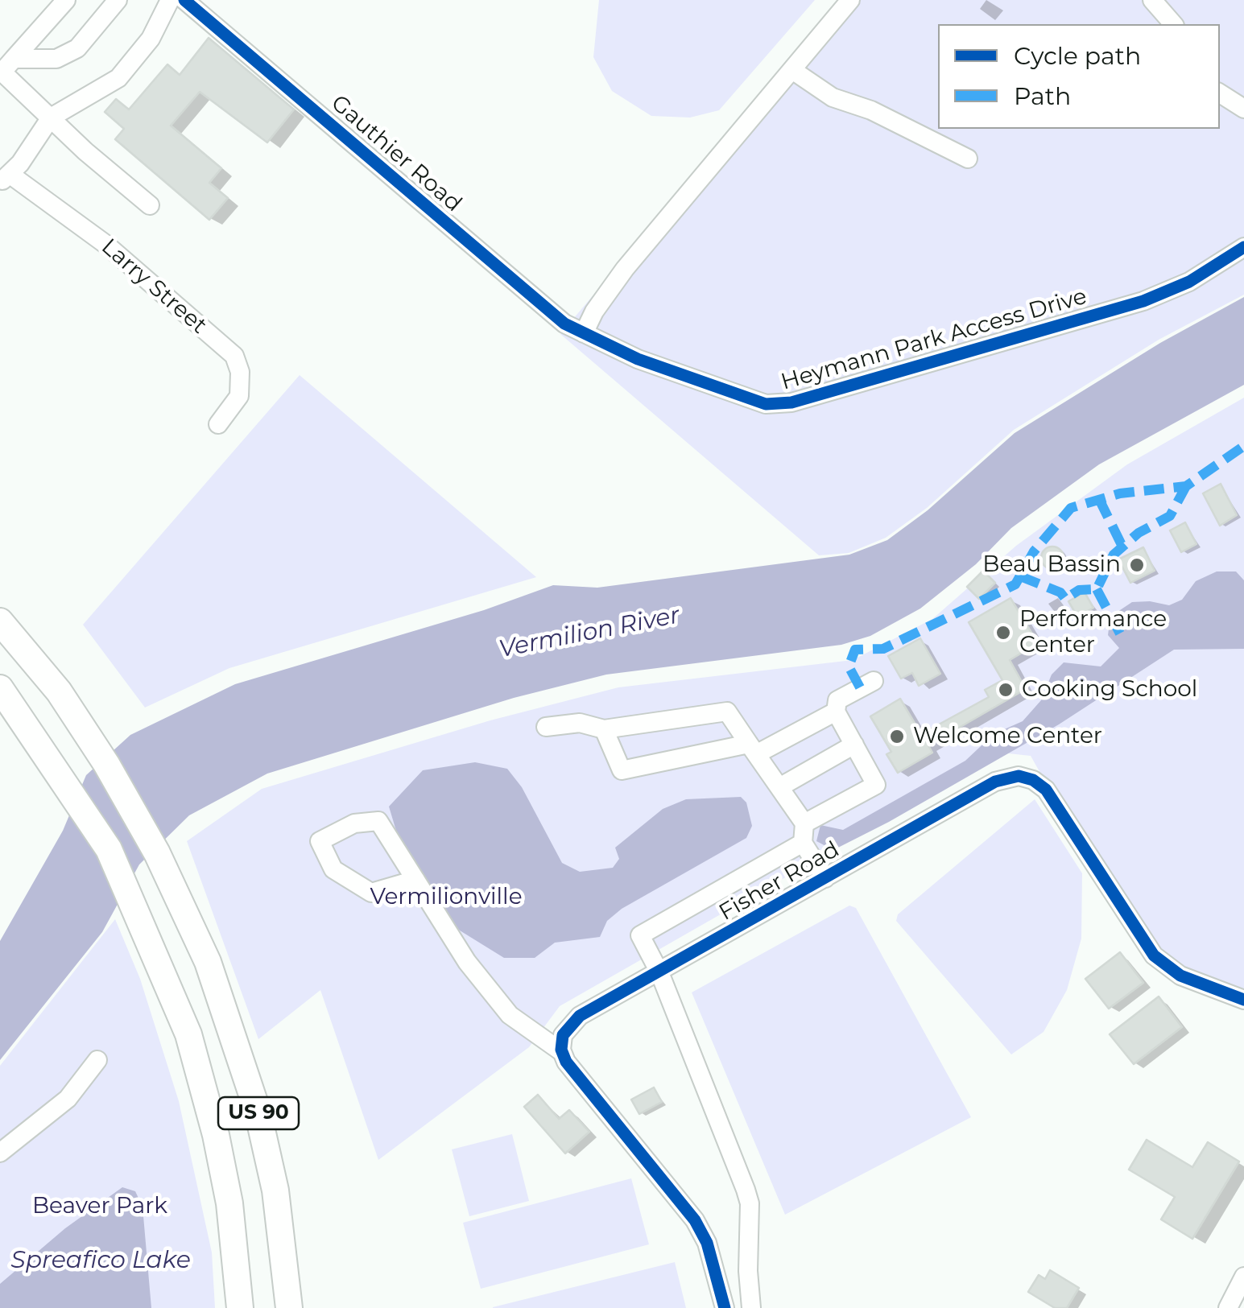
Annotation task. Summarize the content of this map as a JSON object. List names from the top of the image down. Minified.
{"streets":{"highway":["US 90"],"street":["Gauthier Road","Larry Street","Heymann Park Access Drive","Fisher Road"]},"crossings":[["Gauthier Road","Heymann Park Access Drive"]],"water":["Vermilion River","Spreafico Lake"],"parks":["Vermilionville","Beaver Park"],"places":["Beau Bassin","Performance Center","Cooking School","Welcome Center"],"legend":["Cycle path","Path"]}
